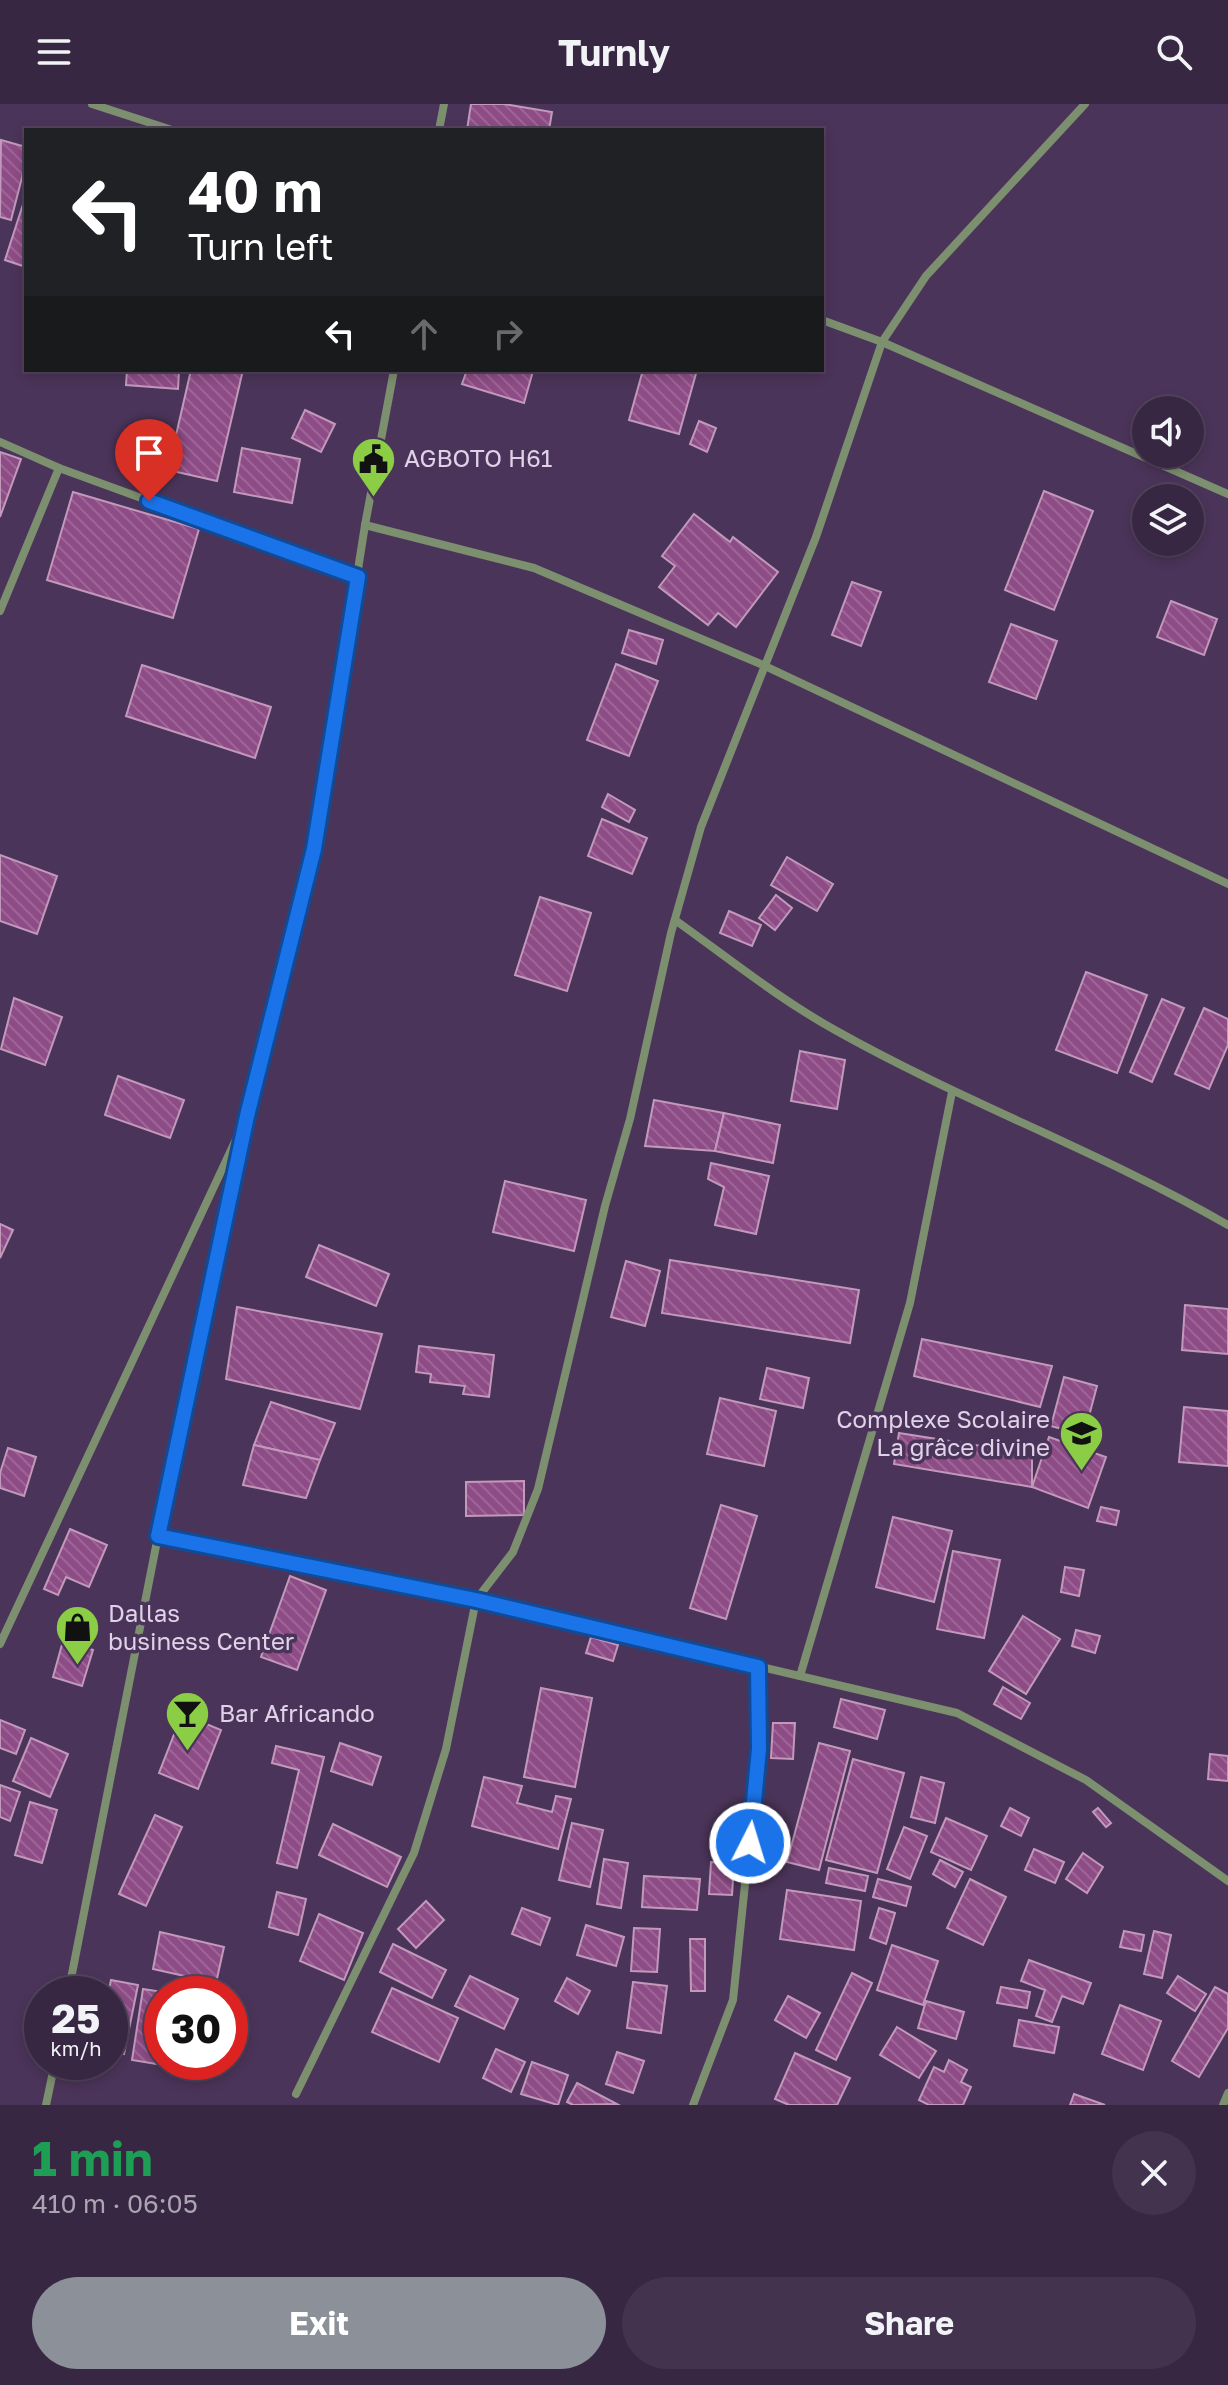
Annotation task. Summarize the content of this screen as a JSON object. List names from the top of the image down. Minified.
{"places":{"public building":["AGBOTO H61"],"school or university":["Complexe Scolaire La grâce divine"],"shop":["Dallas business Center"],"bar":["Bar Africando"]},"page":{"header":"Turnly","turn":["40 m","Turn left"],"speed":"25 km/h","limit":"30","heading":["1 min","410 m · 06:05"],"buttons":["Exit","Share"]}}
